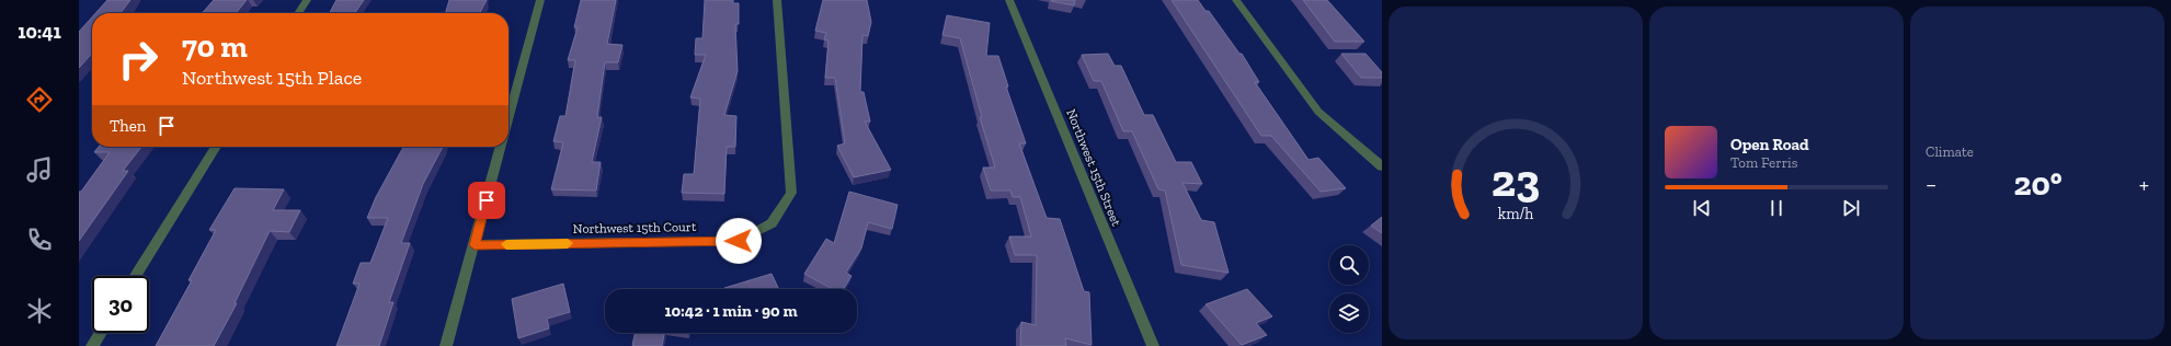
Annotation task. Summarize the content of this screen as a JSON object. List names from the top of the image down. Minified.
{"streets":{"street":["Northwest 15th Street","Northwest 15th Court"]},"page":{"tabs":"10:41","tile":"Climate","turn":["70 m","Northwest 15th Place"],"then":"Then","song":["Open Road","Tom Ferris"],"heat":["−","20°","+"],"limit":"30","trip":"10:42 · 1 min · 90 m","gauge":["23","km/h"]}}
